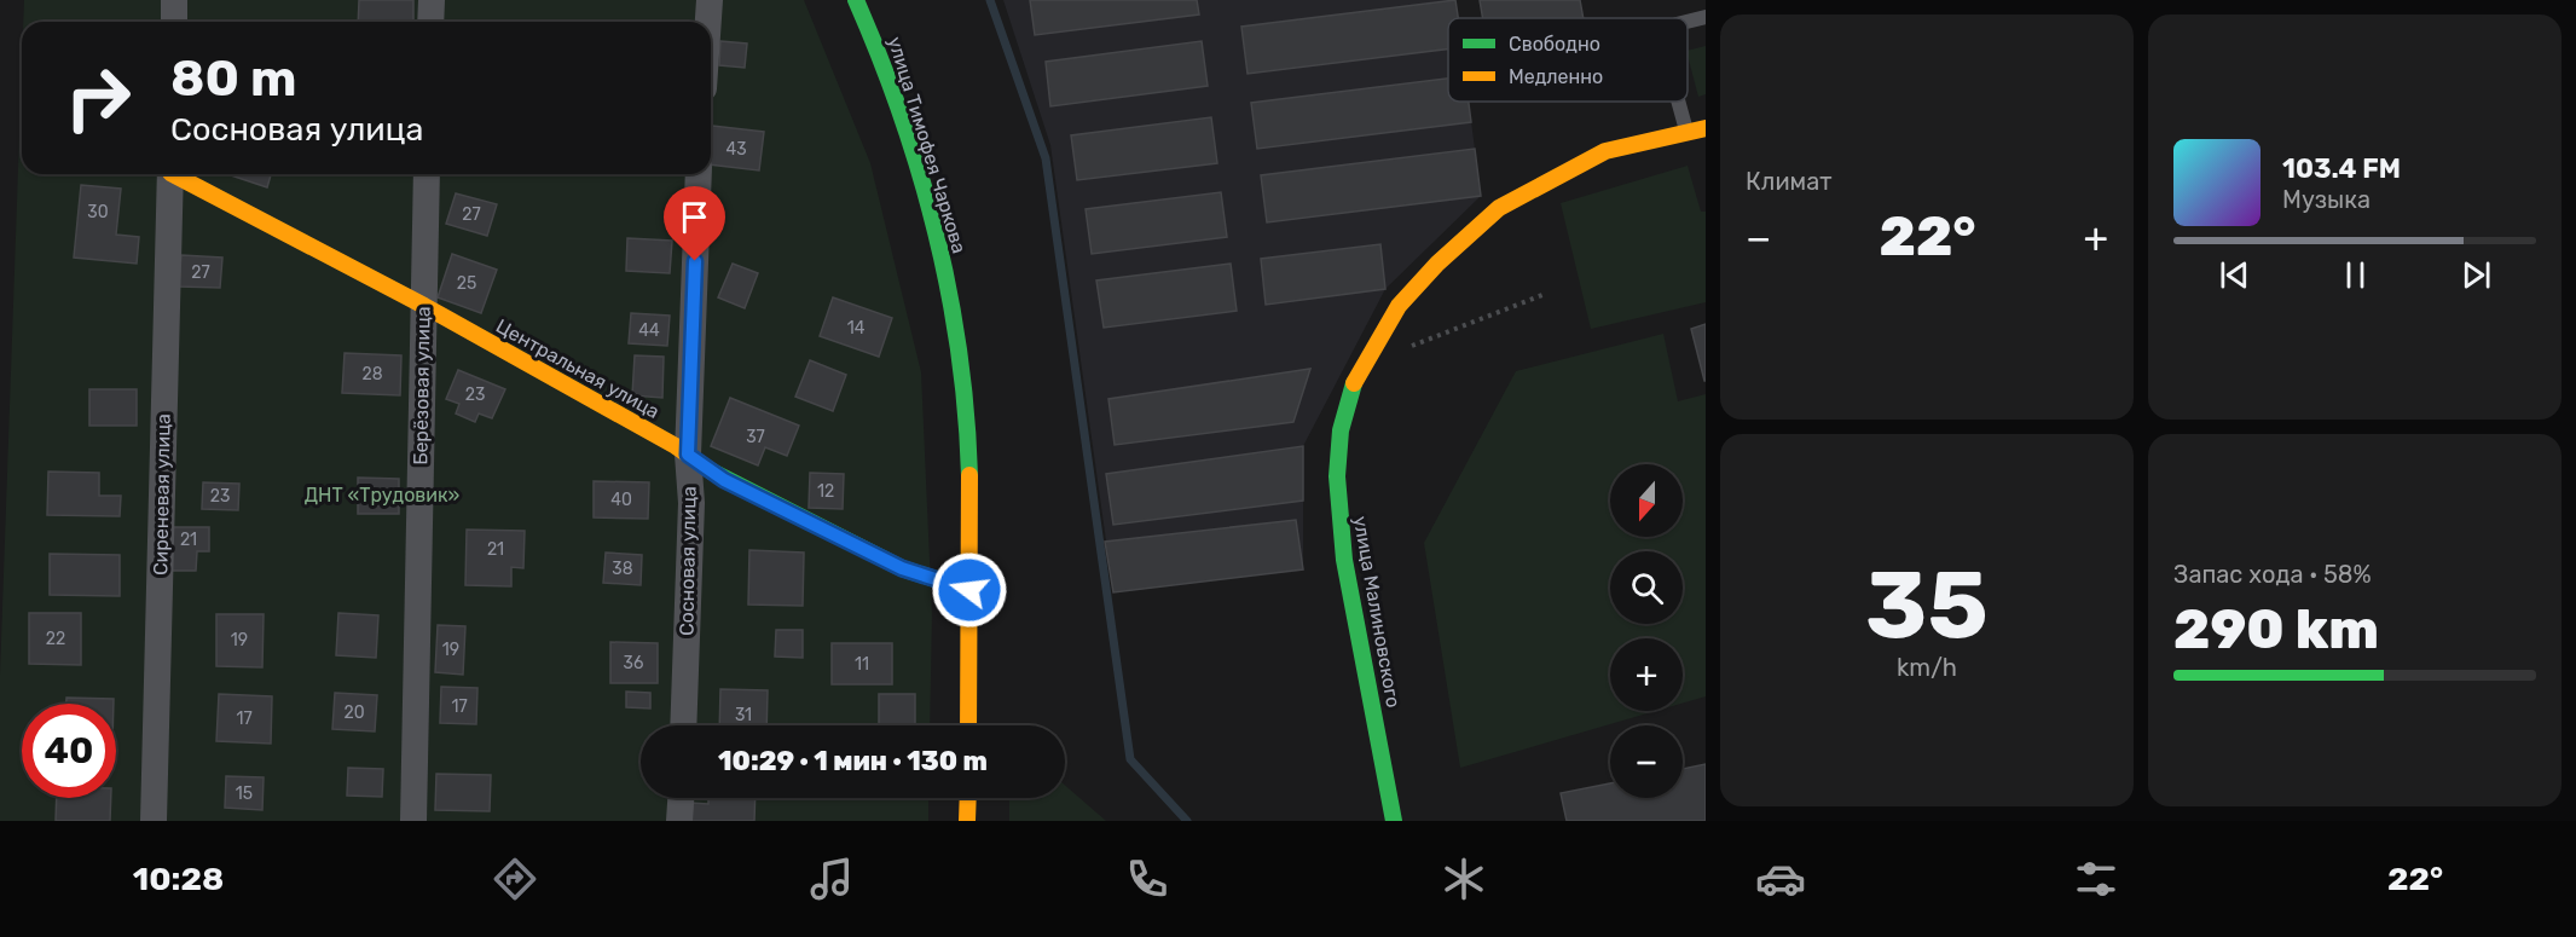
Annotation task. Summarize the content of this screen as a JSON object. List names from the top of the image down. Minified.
{"streets":{"street":["улица Тимофея Чаркова","Центральная улица","Берёзовая улица","Сиреневая улица","Сосновая улица","улица Малиновского"]},"crossings":[["улица Тимофея Чаркова","Центральная улица"],["Центральная улица","Берёзовая улица"],["Центральная улица","Сосновая улица"]],"parks":["ДНТ «Трудовик»"],"house_numbers":["43","30","27","27","25","14","44","28","23","37","12","23","40","21","21","38","22","19","19","36","11","17","20","31","17","15"],"legend":["Свободно","Медленно"],"north":"bottom","page":{"tile":["Климат",["35","km/h"],["Запас хода · 58%","290 km"]],"turn":["80 m","Сосновая улица"],"song":["103.4 FM","Музыка"],"heat":["−","22°","+"],"map_buttons":["+","−"],"limit":"40","trip":"10:29 · 1 мин · 130 m","tabs":["10:28","22°"]}}
